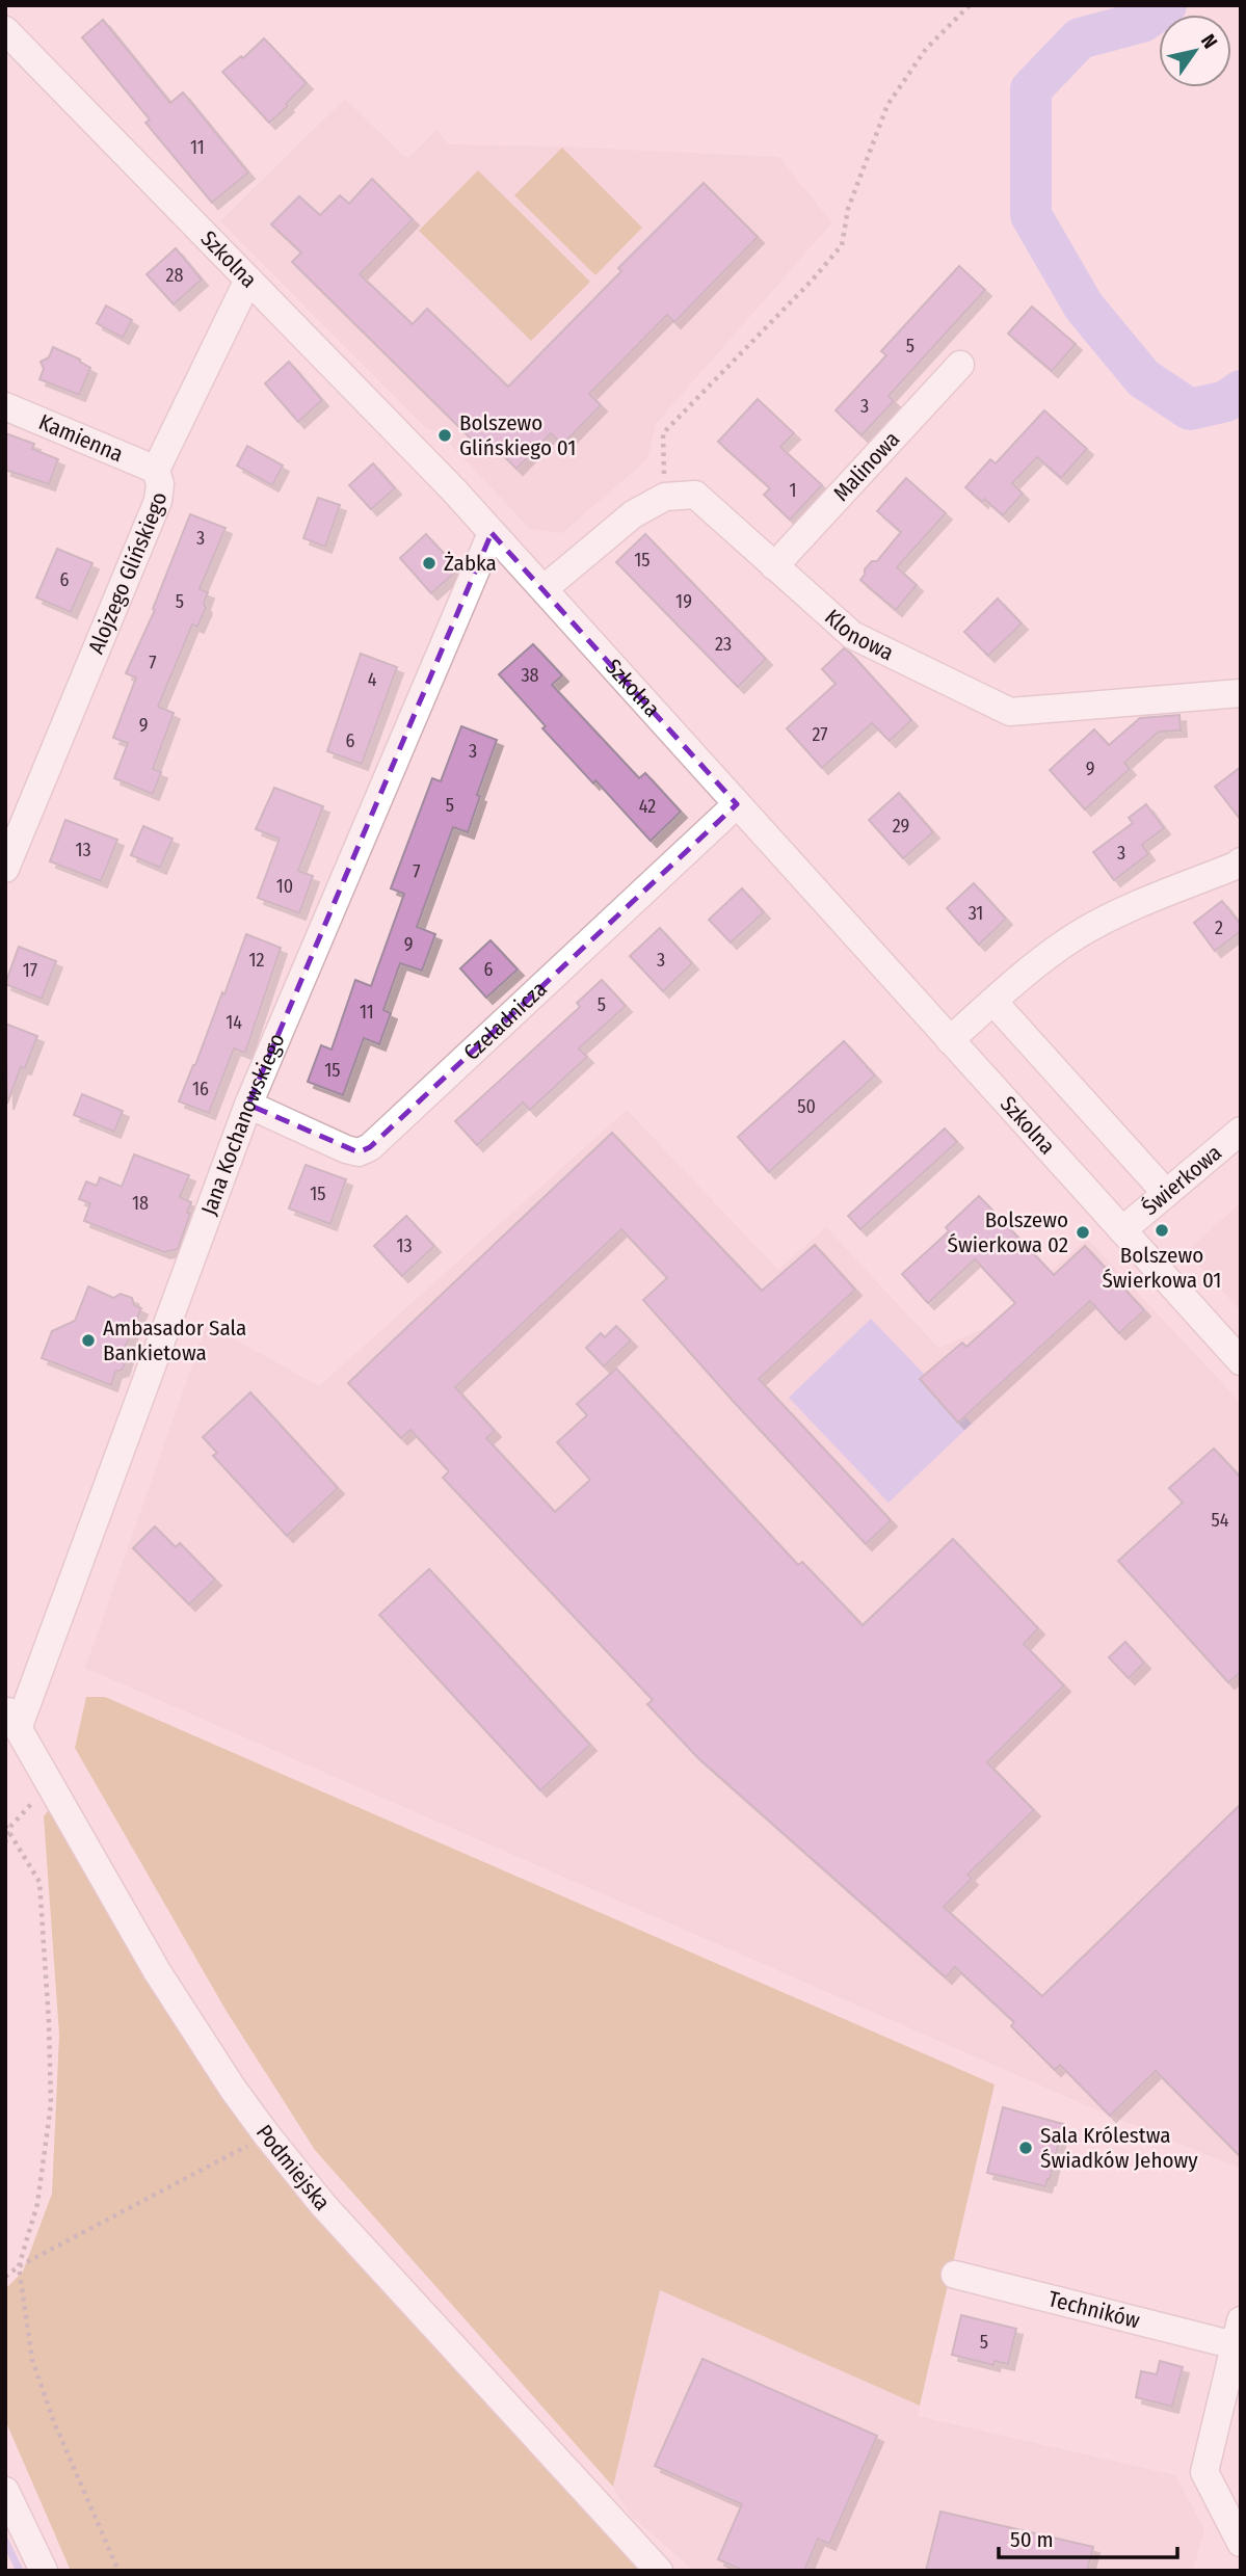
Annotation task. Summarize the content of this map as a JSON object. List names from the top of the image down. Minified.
{"streets":{"street":["Szkolna","Kamienna","Malinowa","Alojzego Glińskiego","Klonowa","Czeladnicza","Jana Kochanowskiego","Świerkowa","Podmiejska","Techników"]},"crossings":[["Szkolna","Alojzego Glińskiego"],["Szkolna","Czeladnicza"],["Szkolna","Jana Kochanowskiego"],["Szkolna","Świerkowa"],["Kamienna","Alojzego Glińskiego"],["Malinowa","Klonowa"],["Czeladnicza","Jana Kochanowskiego"],["Jana Kochanowskiego","Podmiejska"]],"places":["Bolszewo Glińskiego 01","Żabka","Bolszewo Świerkowa 01","Bolszewo Świerkowa 02","Ambasador Sala Bankietowa","Sala Królestwa Świadków Jehowy"],"house_numbers":["11","28","5","3","1","3","15","6","5","19","23","7","38","4","9","27","6","3","9","5","42","29","13","3","7","10","31","2","9","12","3","6","17","5","11","14","15","16","50","15","18","13","54","5"],"scale_bar":"50 m","north":"top right"}
